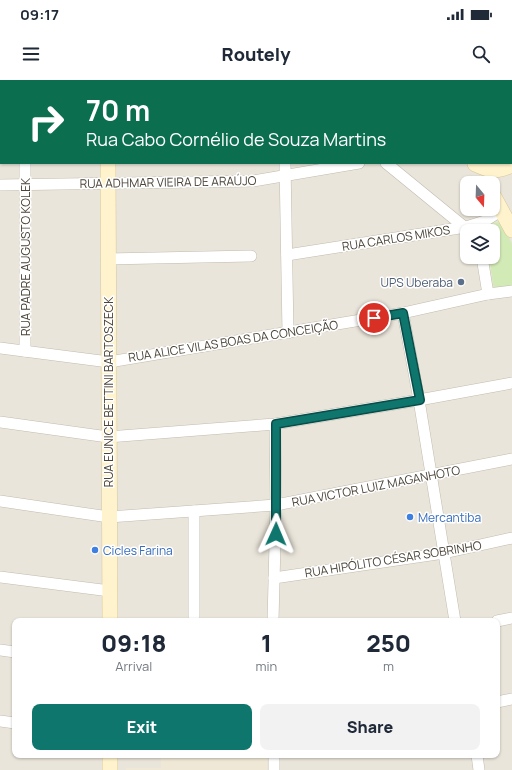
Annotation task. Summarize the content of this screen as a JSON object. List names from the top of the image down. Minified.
{"streets":{"street":["RUA ADHMAR VIEIRA DE ARAÚJO","RUA CARLOS MIKOS","RUA PADRE AUGUSTO KOLEK","RUA ALICE VILAS BOAS DA CONCEIÇÃO","RUA EUNICE BETTINI BARTOSZECK","RUA VICTOR LUIZ MAGANHOTO","RUA HIPÓLITO CÉSAR SOBRINHO"]},"crossings":[["RUA ADHMAR VIEIRA DE ARAÚJO","RUA PADRE AUGUSTO KOLEK"],["RUA ADHMAR VIEIRA DE ARAÚJO","RUA EUNICE BETTINI BARTOSZECK"],["RUA PADRE AUGUSTO KOLEK","RUA ALICE VILAS BOAS DA CONCEIÇÃO"],["RUA ALICE VILAS BOAS DA CONCEIÇÃO","RUA EUNICE BETTINI BARTOSZECK"],["RUA EUNICE BETTINI BARTOSZECK","RUA VICTOR LUIZ MAGANHOTO"]],"places":["UPS Uberaba","Mercantiba","Cicles Farina"],"north":"bottom","page":{"status":"09:17","header":"Routely","turn":["70 m","Rua Cabo Cornélio de Souza Martins"],"eta":["09:18","Arrival","1","min","250","m"],"buttons":["Exit","Share"]}}
